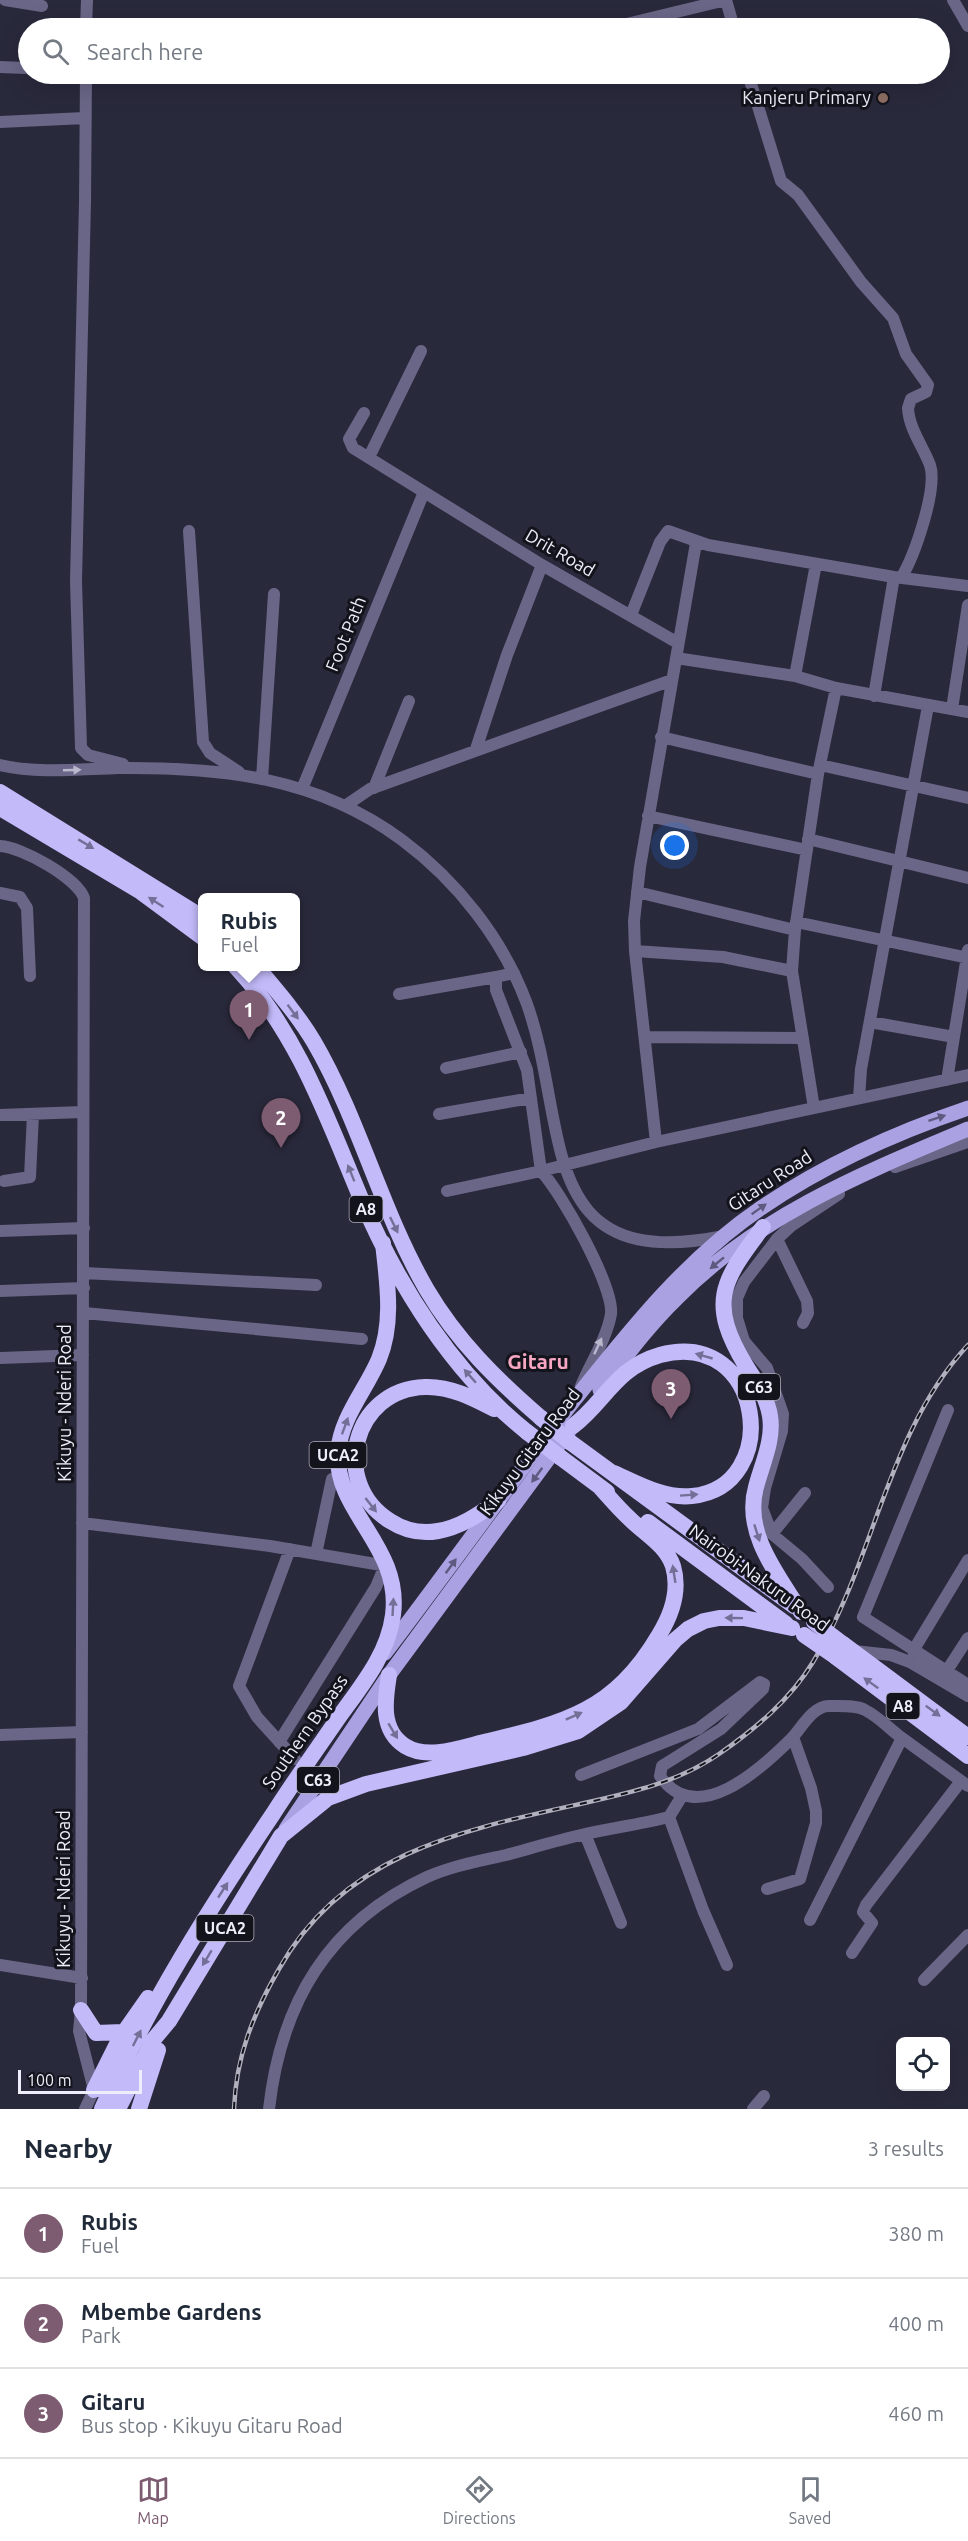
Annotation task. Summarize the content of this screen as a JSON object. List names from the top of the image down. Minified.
{"streets":{"highway":["A8","C63","UCA2","Nairobi-Nakuru Road","Southern Bypass"],"main road":["Gitaru Road","Kikuyu Gitaru Road"],"street":["Drit Road","Foot Path","Kikuyu - Nderi Road"]},"crossings":[["Drit Road","Foot Path"],["Gitaru Road","C63"],["Gitaru Road","Kikuyu Gitaru Road"],["Gitaru Road","Southern Bypass"],["A8","UCA2"],["A8","Nairobi-Nakuru Road"],["C63","Kikuyu Gitaru Road"],["C63","Nairobi-Nakuru Road"],["Kikuyu Gitaru Road","UCA2"],["Kikuyu Gitaru Road","Nairobi-Nakuru Road"],["Kikuyu Gitaru Road","Southern Bypass"],["UCA2","Southern Bypass"]],"one_way":["Kikuyu Gitaru Road"],"districts":["Gitaru"],"places":["Kanjeru Primary"],"scale_bar":"100 m","page":{"search":"Search here","popup":["Rubis","Fuel"],"pins":["1","2","3"],"scale":"100 m","heading":["Nearby","3 results"],"list":[{"mark":"1","name":"Rubis","note":"Fuel","value":"380 m"},{"mark":"2","name":"Mbembe Gardens","note":"Park","value":"400 m"},{"mark":"3","name":"Gitaru","note":"Bus stop · Kikuyu Gitaru Road","value":"460 m"}],"nav":["Map","Directions","Saved"]}}
